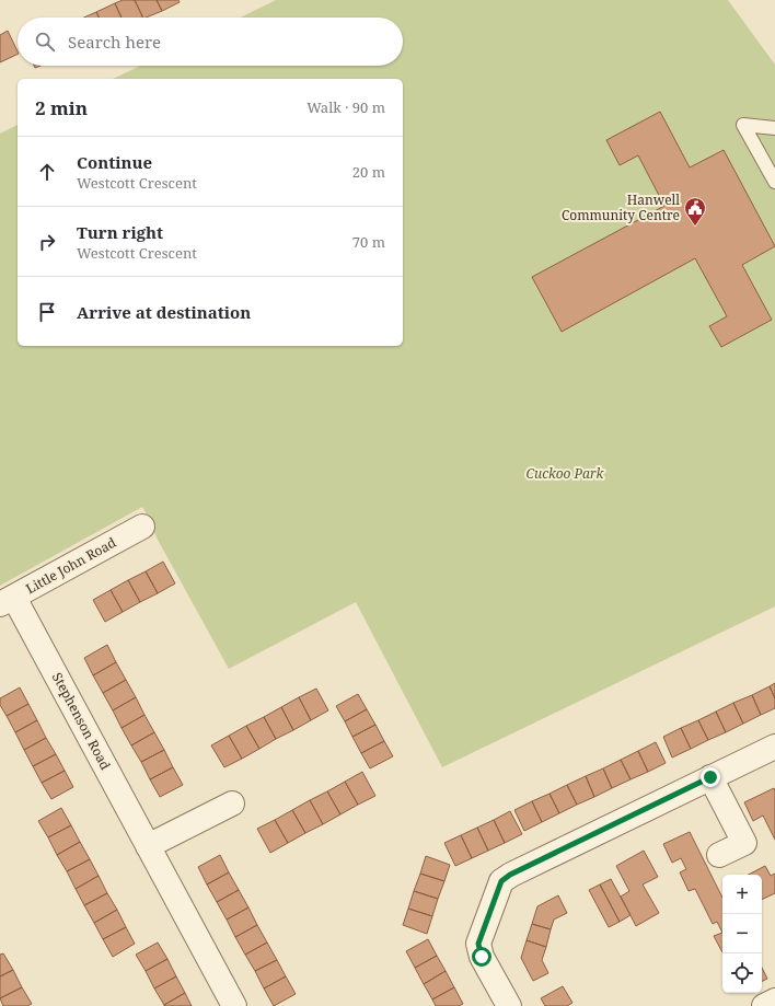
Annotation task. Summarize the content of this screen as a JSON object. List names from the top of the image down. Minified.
{"streets":{"street":["Little John Road","Stephenson Road"]},"crossings":[["Little John Road","Stephenson Road"]],"parks":["Cuckoo Park"],"places":{"public building":["Hanwell Community Centre"]},"page":{"search":"Search here","heading":["2 min","Walk · 90 m"],"list":[["Continue","Westcott Crescent","20 m"],["Turn right","Westcott Crescent","70 m"],"Arrive at destination"],"map_buttons":["+","−"]}}
